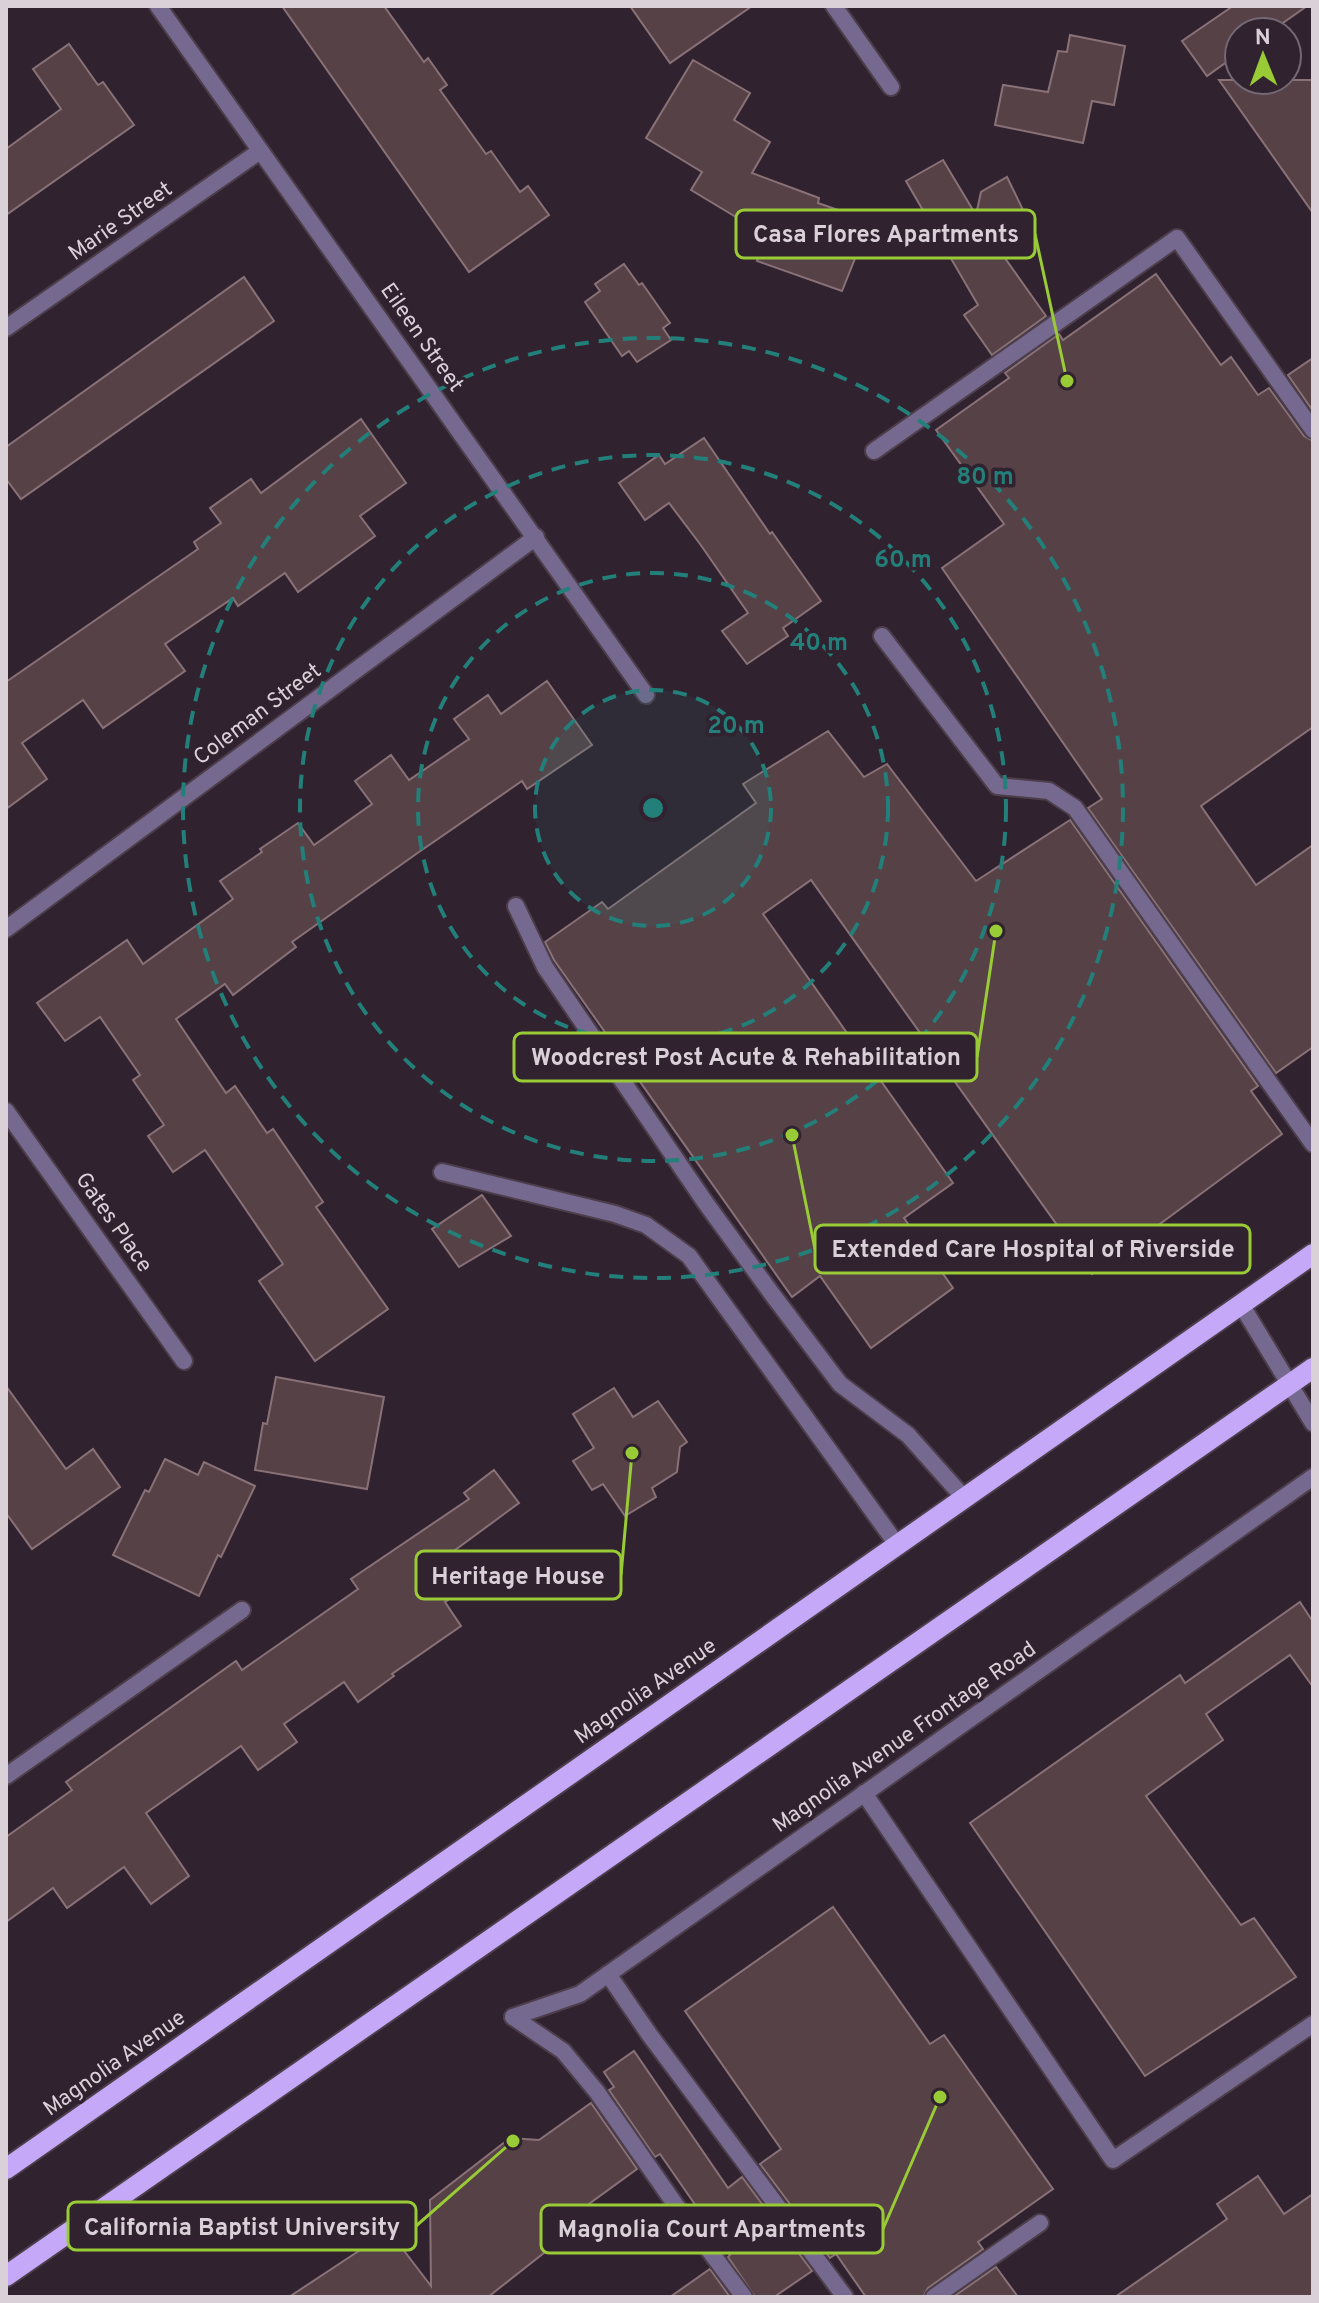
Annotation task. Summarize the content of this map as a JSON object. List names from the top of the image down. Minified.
{"streets":{"main road":["Magnolia Avenue"],"street":["Marie Street","Eileen Street","Coleman Street","Gates Place","Magnolia Avenue Frontage Road"]},"crossings":[["Marie Street","Eileen Street"],["Eileen Street","Coleman Street"]],"places":["Casa Flores Apartments","Woodcrest Post Acute & Rehabilitation","Extended Care Hospital of Riverside","Heritage House","Magnolia Court Apartments","California Baptist University"],"north":"top","rings":["80 m","60 m","40 m","20 m"]}
